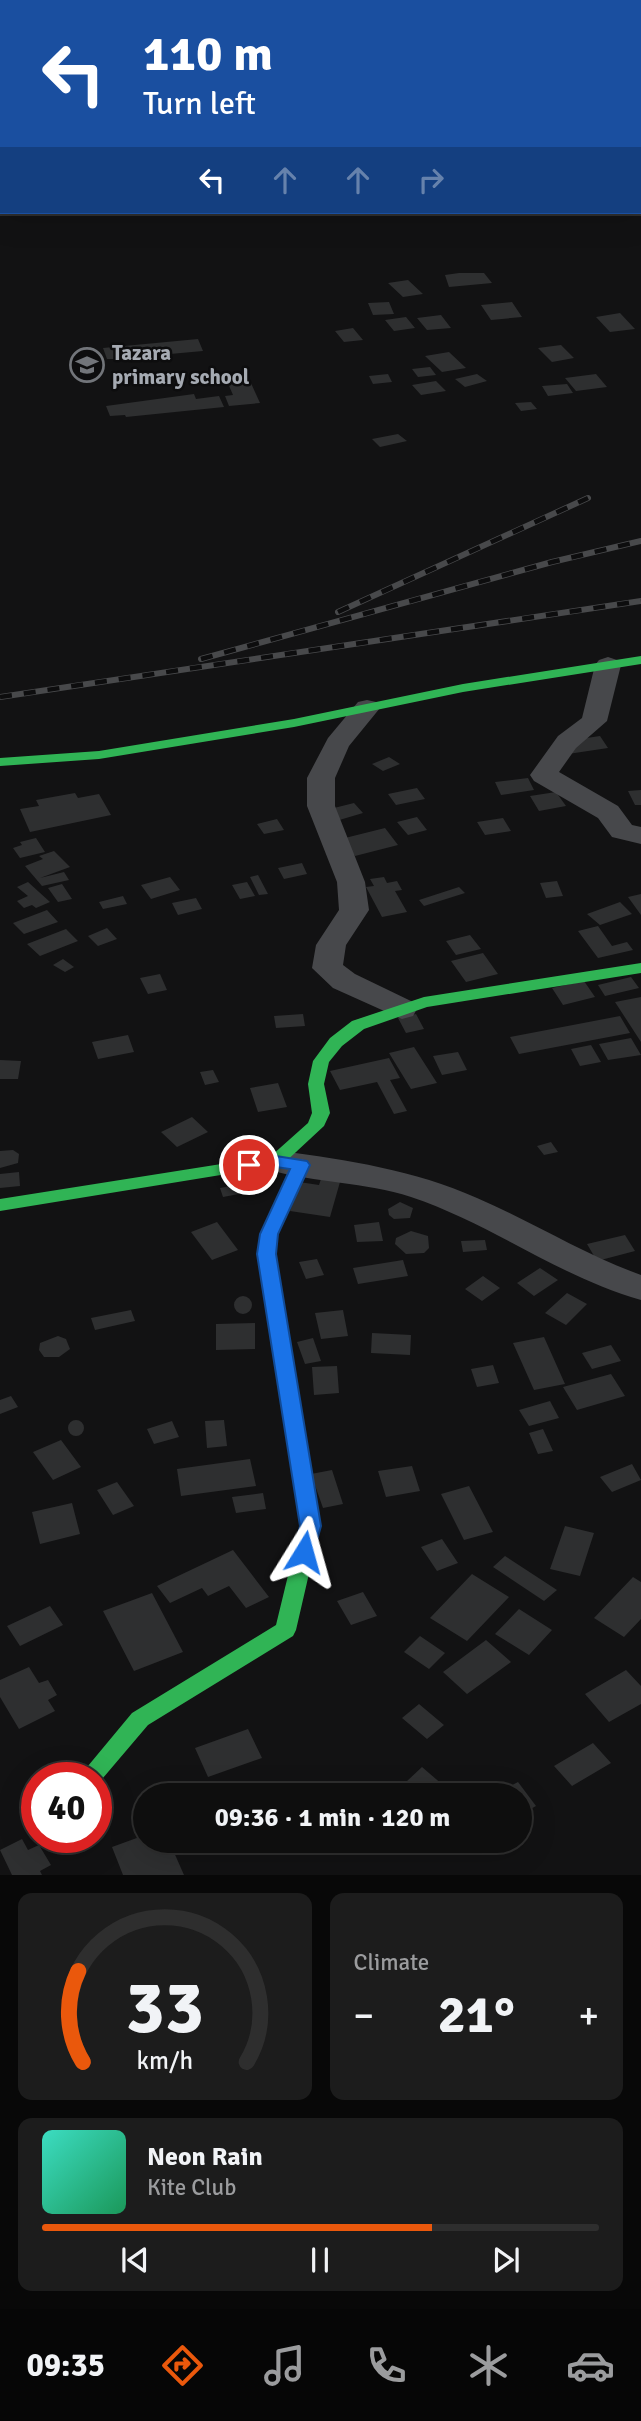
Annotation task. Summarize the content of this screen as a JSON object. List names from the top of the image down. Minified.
{"places":{"school or university":["Tazara primary school"]},"page":{"turn":["110 m","Turn left"],"limit":"40","trip":"09:36 · 1 min · 120 m","tile":"Climate","heat":["−","21°","+"],"song":["Neon Rain","Kite Club"],"tabs":"09:35","gauge":["33","km/h"]}}
